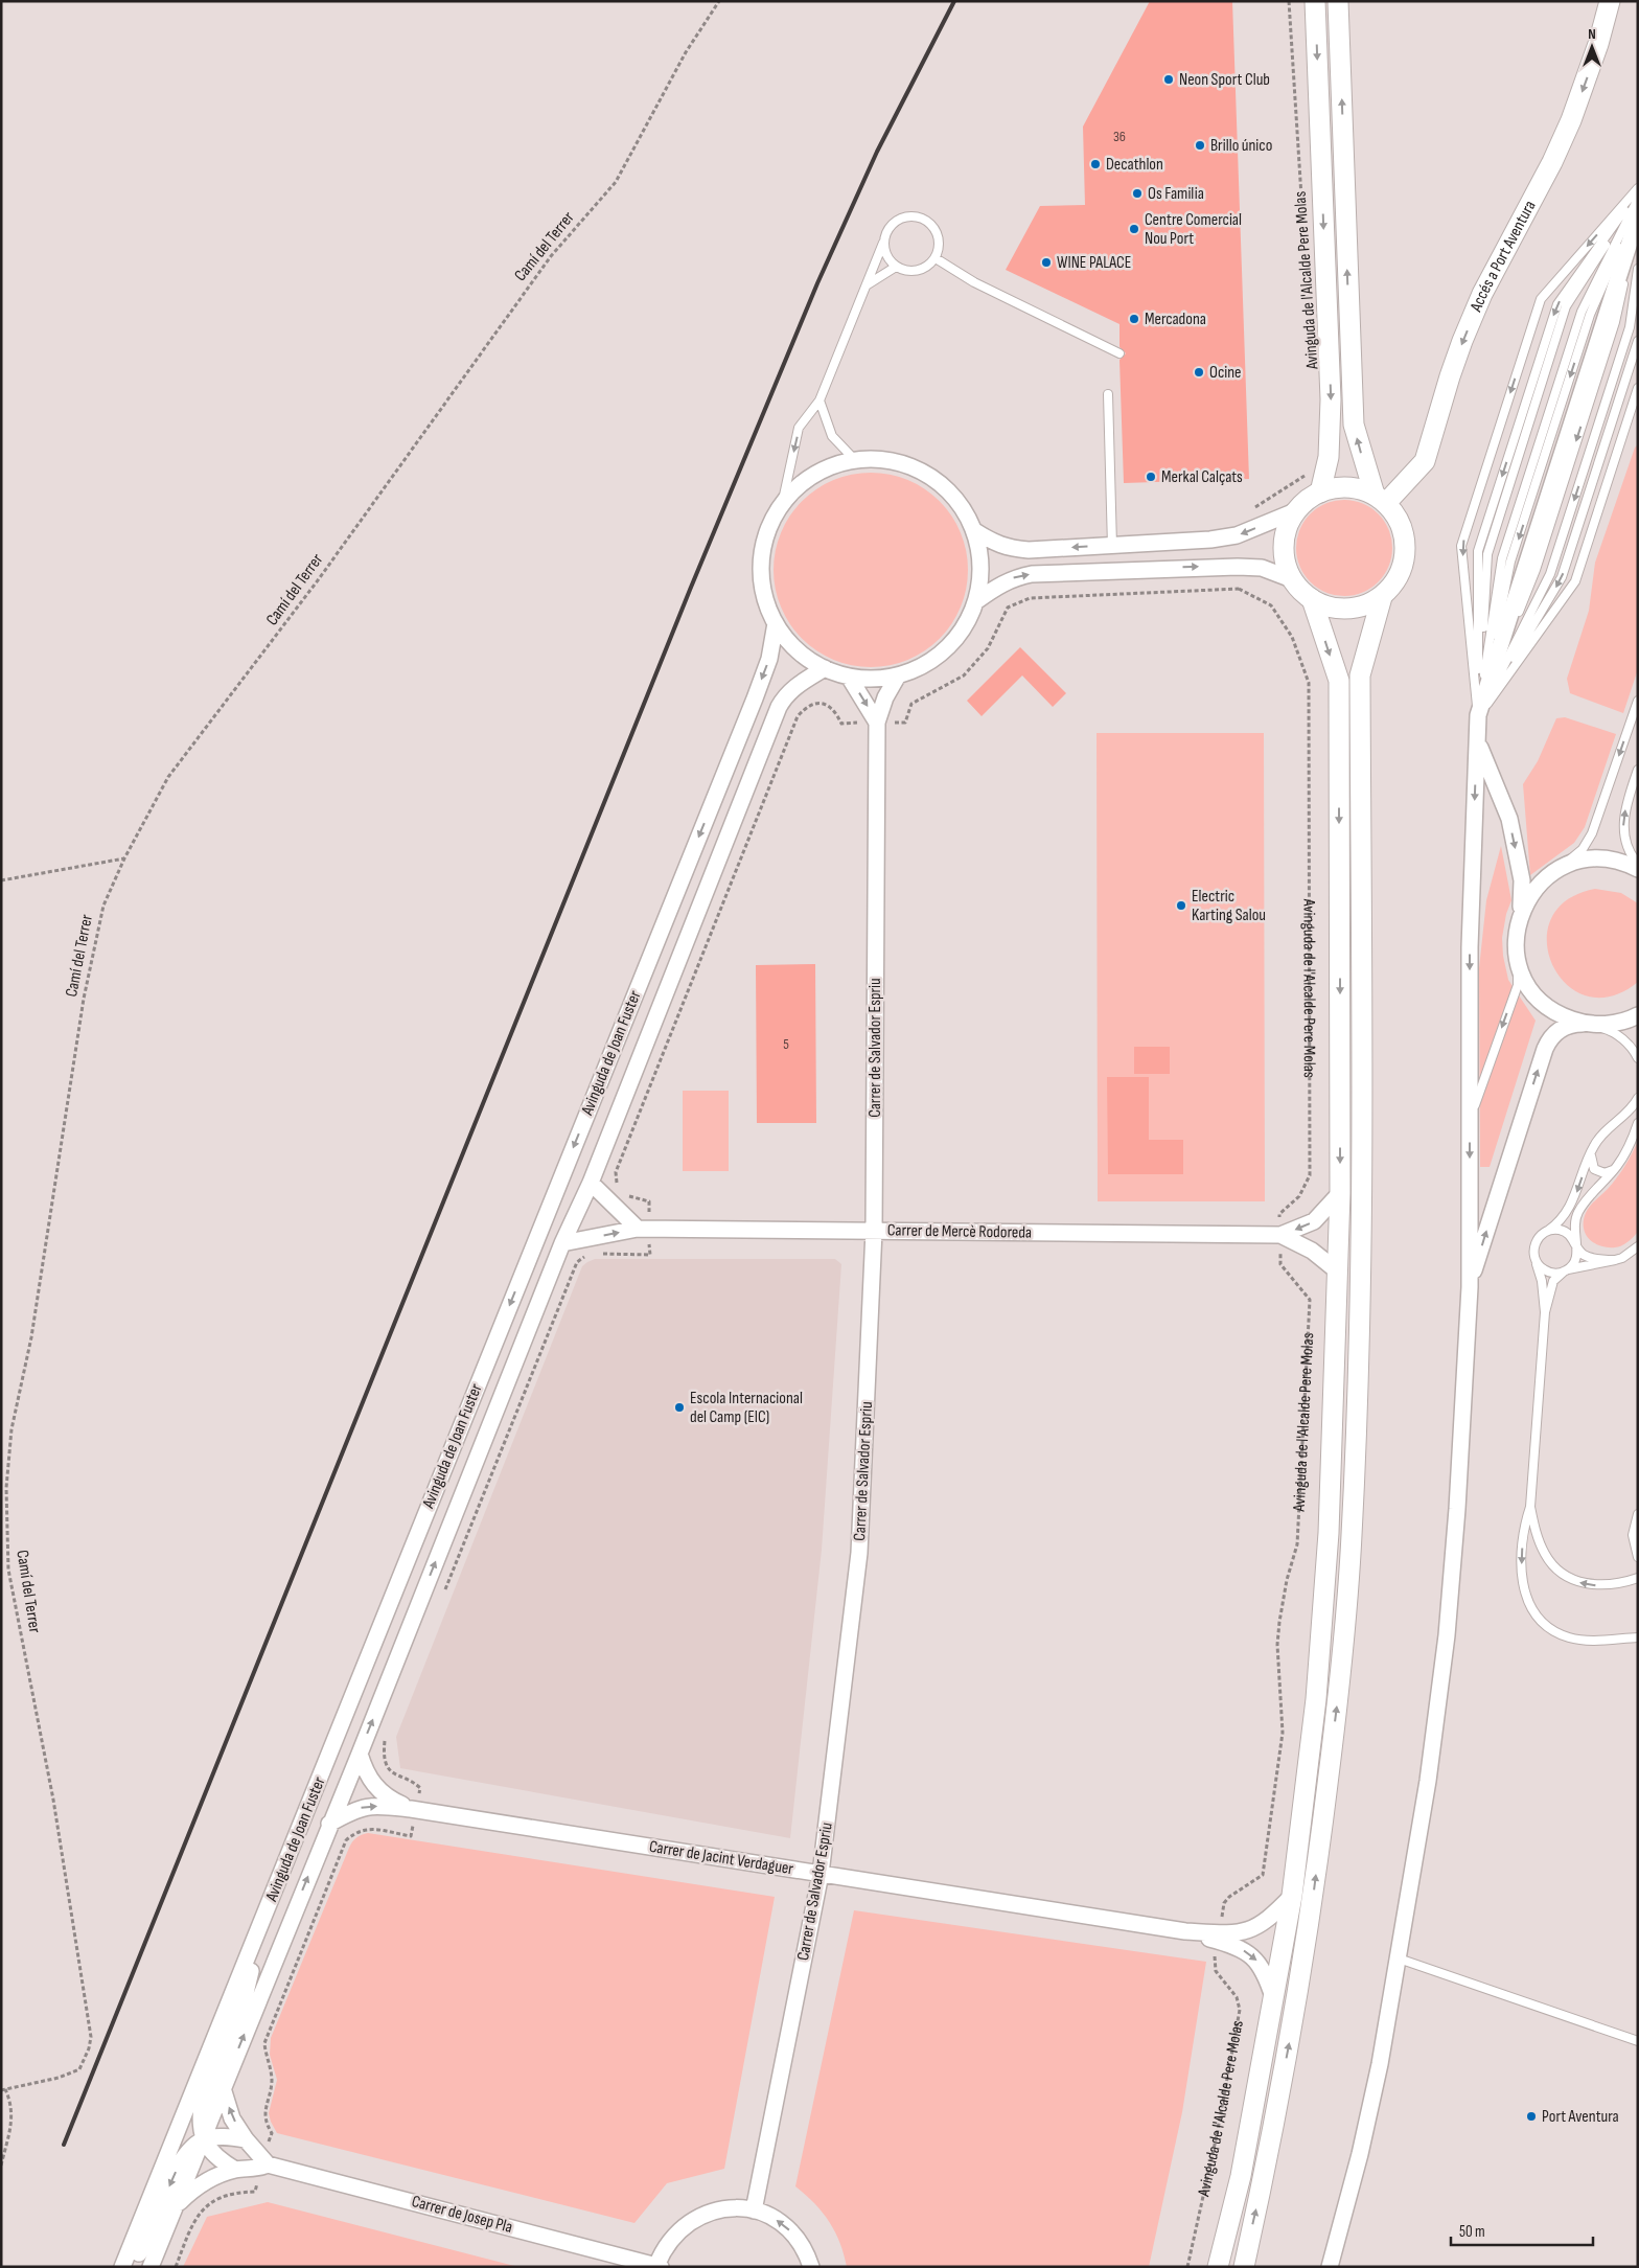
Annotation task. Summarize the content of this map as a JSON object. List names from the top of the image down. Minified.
{"streets":{"street":["Accés a Port Aventura","Avinguda de l'Alcalde Pere Molas","Carrer de Salvador Espriu","Avinguda de Joan Fuster","Carrer de Mercè Rodoreda","Carrer de Jacint Verdaguer","Carrer de Josep Pla"],"path":["Camí del Terrer"]},"crossings":[["Accés a Port Aventura","Avinguda de l'Alcalde Pere Molas"],["Avinguda de l'Alcalde Pere Molas","Carrer de Mercè Rodoreda"],["Avinguda de l'Alcalde Pere Molas","Carrer de Jacint Verdaguer"],["Carrer de Salvador Espriu","Carrer de Mercè Rodoreda"],["Carrer de Salvador Espriu","Carrer de Jacint Verdaguer"],["Carrer de Salvador Espriu","Carrer de Josep Pla"],["Avinguda de Joan Fuster","Carrer de Mercè Rodoreda"],["Avinguda de Joan Fuster","Carrer de Jacint Verdaguer"],["Avinguda de Joan Fuster","Carrer de Josep Pla"]],"places":["Neon Sport Club","Brillo único","Decathlon","Os Familia","Centre Comercial Nou Port","WINE PALACE","Mercadona","Ocine","Merkal Calçats","Electric Karting Salou","Escola Internacional del Camp (EIC)","Port Aventura"],"house_numbers":["36","5"],"scale_bar":"50 m","north":"top"}
